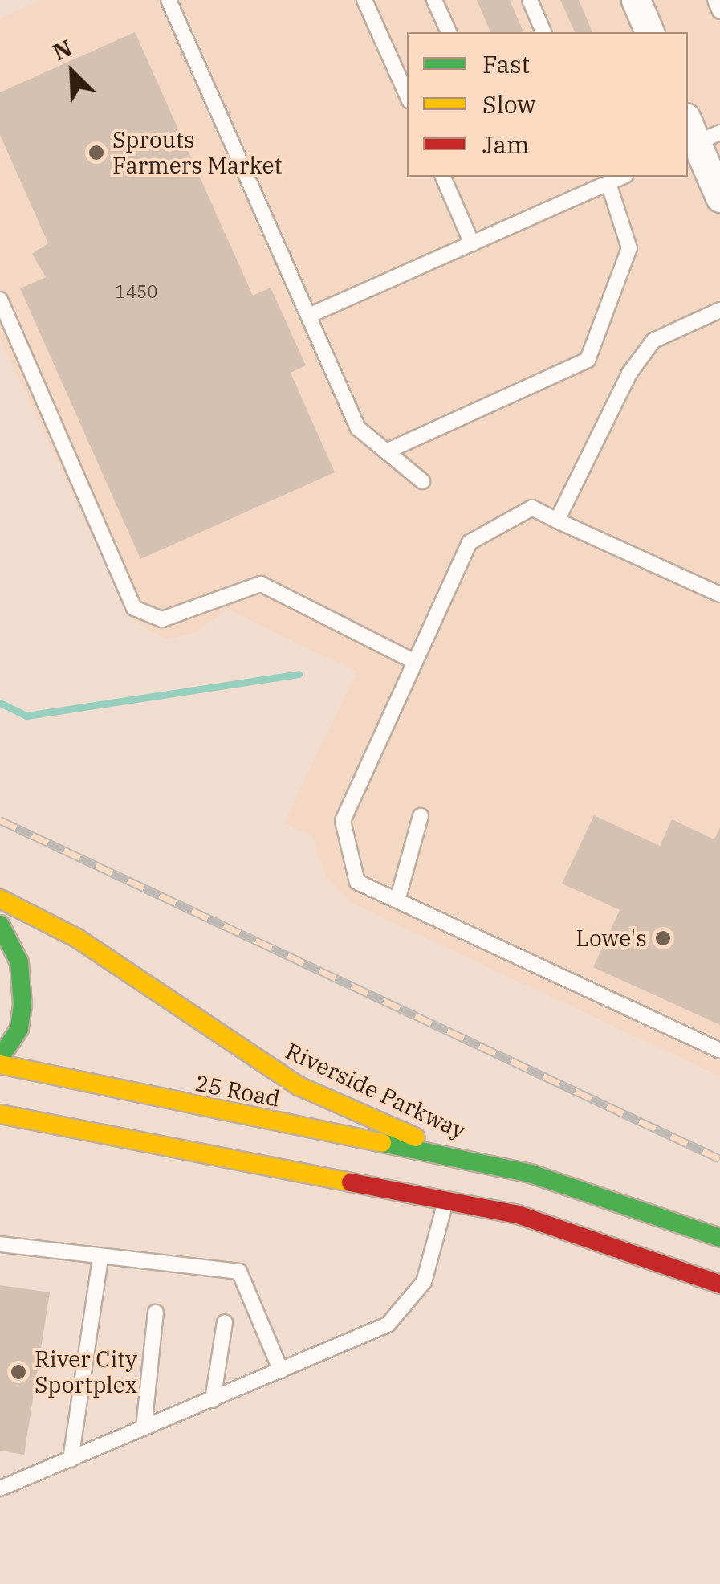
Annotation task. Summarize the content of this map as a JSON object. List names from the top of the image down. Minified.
{"streets":{"main road":["25 Road","Riverside Parkway"]},"crossings":[["25 Road","Riverside Parkway"]],"places":["Sprouts Farmers Market","Lowe's","River City Sportplex"],"house_numbers":["1450"],"legend":["Fast","Slow","Jam"],"north":"top left"}
